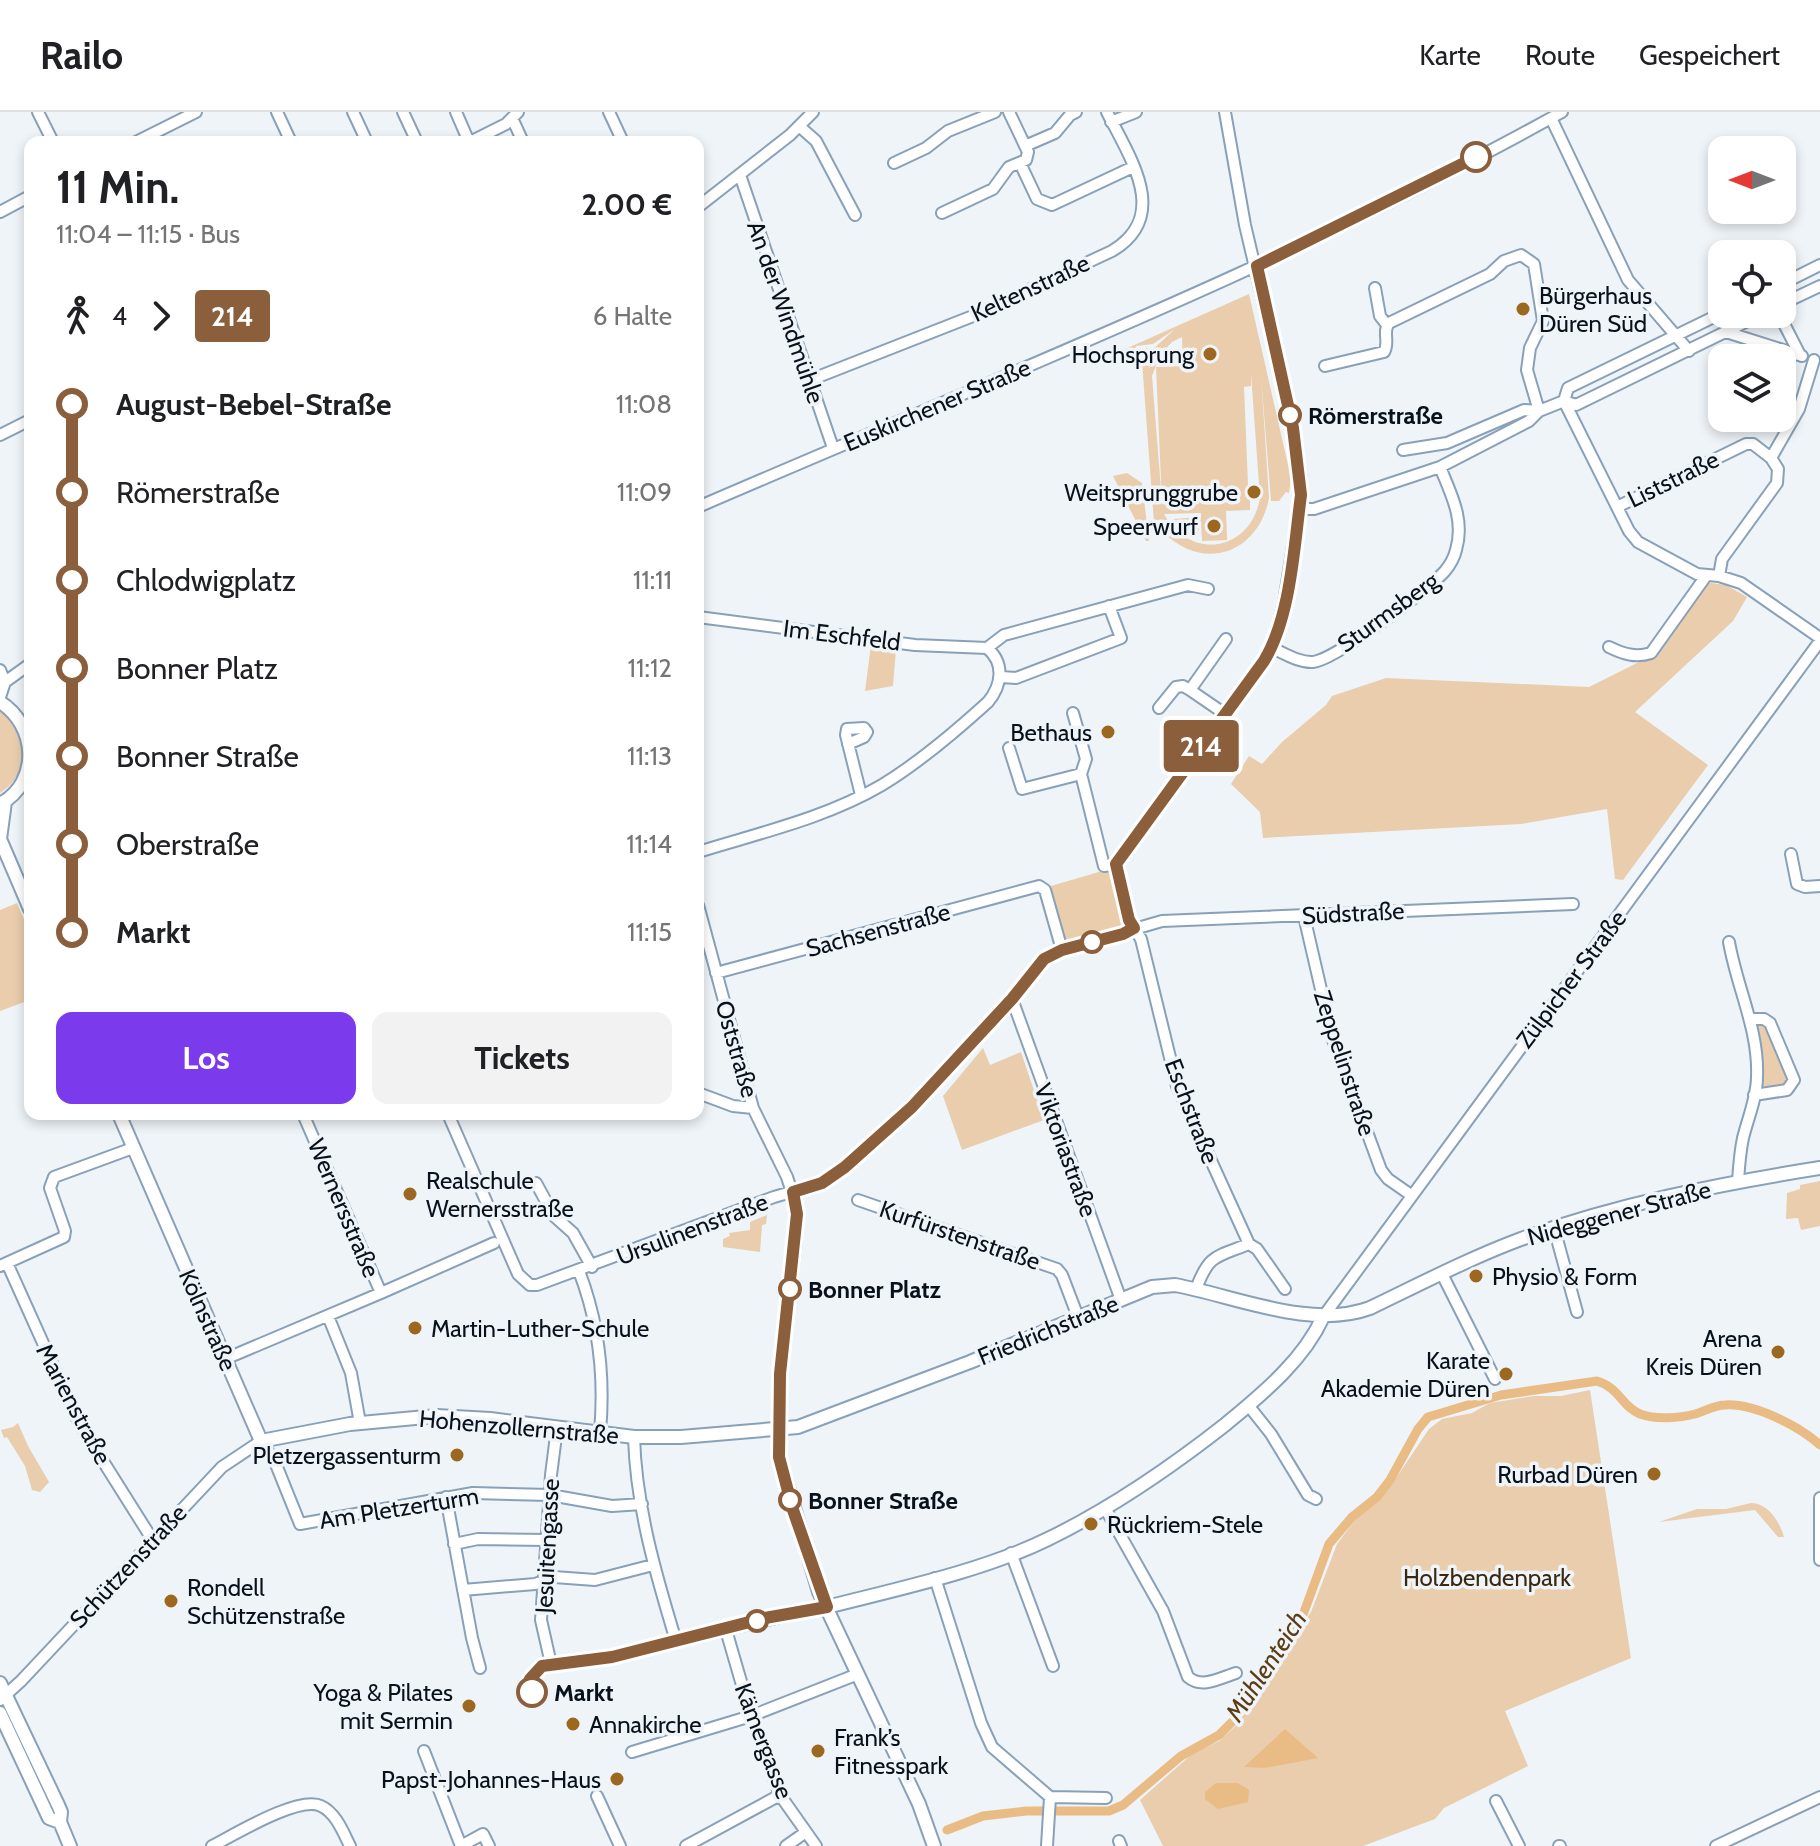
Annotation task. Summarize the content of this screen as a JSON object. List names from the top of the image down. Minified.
{"streets":{"main road":["Nideggener Straße","Kölnstraße","Friedrichstraße","Hohenzollernstraße"],"street":["Keltenstraße","An der Windmühle","Euskirchener Straße","Liststraße","Sturmsberg","Im Eschfeld","Südstraße","Sachsenstraße","Zülpicher Straße","Oststraße","Zeppelinstraße","Eschstraße","Viktoriastraße","Wernersstraße","Ursulinenstraße","Kurfürstenstraße","Marienstraße","Am Pletzerturm","Jesuitengasse","Schützenstraße","Kämergasse"]},"crossings":[["Keltenstraße","An der Windmühle"],["An der Windmühle","Euskirchener Straße"],["Südstraße","Sachsenstraße"],["Südstraße","Zeppelinstraße"],["Südstraße","Eschstraße"],["Südstraße","Ursulinenstraße"],["Sachsenstraße","Oststraße"],["Sachsenstraße","Ursulinenstraße"],["Zülpicher Straße","Zeppelinstraße"],["Zülpicher Straße","Nideggener Straße"],["Zülpicher Straße","Friedrichstraße"],["Oststraße","Ursulinenstraße"],["Viktoriastraße","Ursulinenstraße"],["Viktoriastraße","Friedrichstraße"],["Wernersstraße","Kölnstraße"],["Nideggener Straße","Friedrichstraße"],["Kurfürstenstraße","Friedrichstraße"],["Kölnstraße","Hohenzollernstraße"],["Kölnstraße","Am Pletzerturm"],["Kölnstraße","Schützenstraße"],["Friedrichstraße","Hohenzollernstraße"],["Marienstraße","Schützenstraße"],["Hohenzollernstraße","Jesuitengasse"],["Hohenzollernstraße","Schützenstraße"],["Am Pletzerturm","Jesuitengasse"]],"water":["Mühlenteich"],"parks":["Holzbendenpark"],"places":["Bürgerhaus Düren Süd","Hochsprung","Römerstraße","Weitsprunggrube","Speerwurf","Bethaus","Realschule Wernersstraße","Physio & Form","Bonner Platz","Martin-Luther-Schule","Arena Kreis Düren","Karate Akademie Düren","Pletzergassenturm","Rurbad Düren","Bonner Straße","Rückriem-Stele","Rondell Schützenstraße","Markt","Yoga & Pilates mit Sermin","Annakirche","Frank’s Fitnesspark","Papst-Johannes-Haus"],"lines":["bus line 214"],"north":"left","page":{"header":"Railo","nav":["Karte","Route","Gespeichert"],"on_map":"214","heading":["11 Min.","11:04 – 11:15 · Bus","2.00 €"],"legs":["4","214","6 Halte"],"list":[{"name":"August-Bebel-Straße","value":"11:08"},{"name":"Römerstraße","value":"11:09"},{"name":"Chlodwigplatz","value":"11:11"},{"name":"Bonner Platz","value":"11:12"},{"name":"Bonner Straße","value":"11:13"},{"name":"Oberstraße","value":"11:14"},{"name":"Markt","value":"11:15"}],"buttons":["Los","Tickets"]}}
